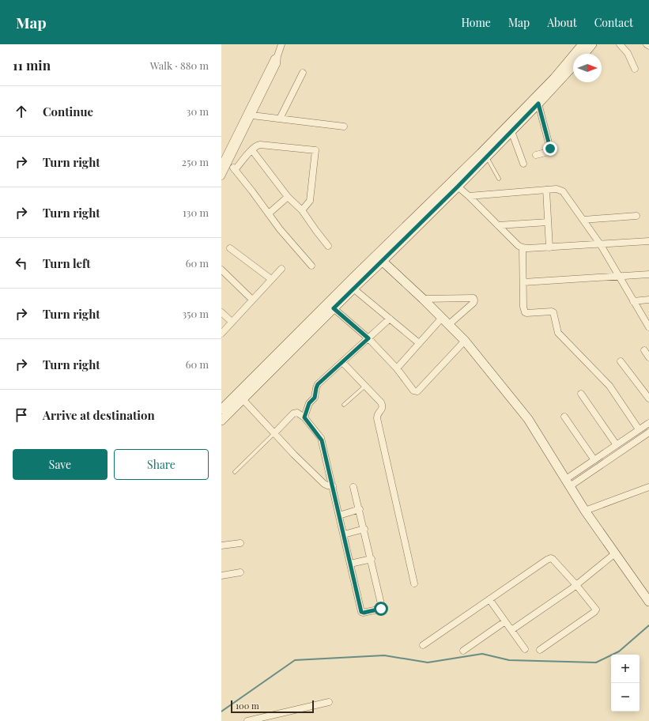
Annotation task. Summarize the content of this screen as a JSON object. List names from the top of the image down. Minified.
{"scale_bar":"100 m","north":"right","page":{"header":"Map","nav":["Home","Map","About","Contact"],"heading":["11 min","Walk · 880 m"],"list":[["Continue","30 m"],["Turn right","250 m"],["Turn right","130 m"],["Turn left","60 m"],["Turn right","350 m"],["Turn right","60 m"],"Arrive at destination"],"buttons":["Save","Share"],"map_buttons":["+","−"],"scale":"100 m"}}
